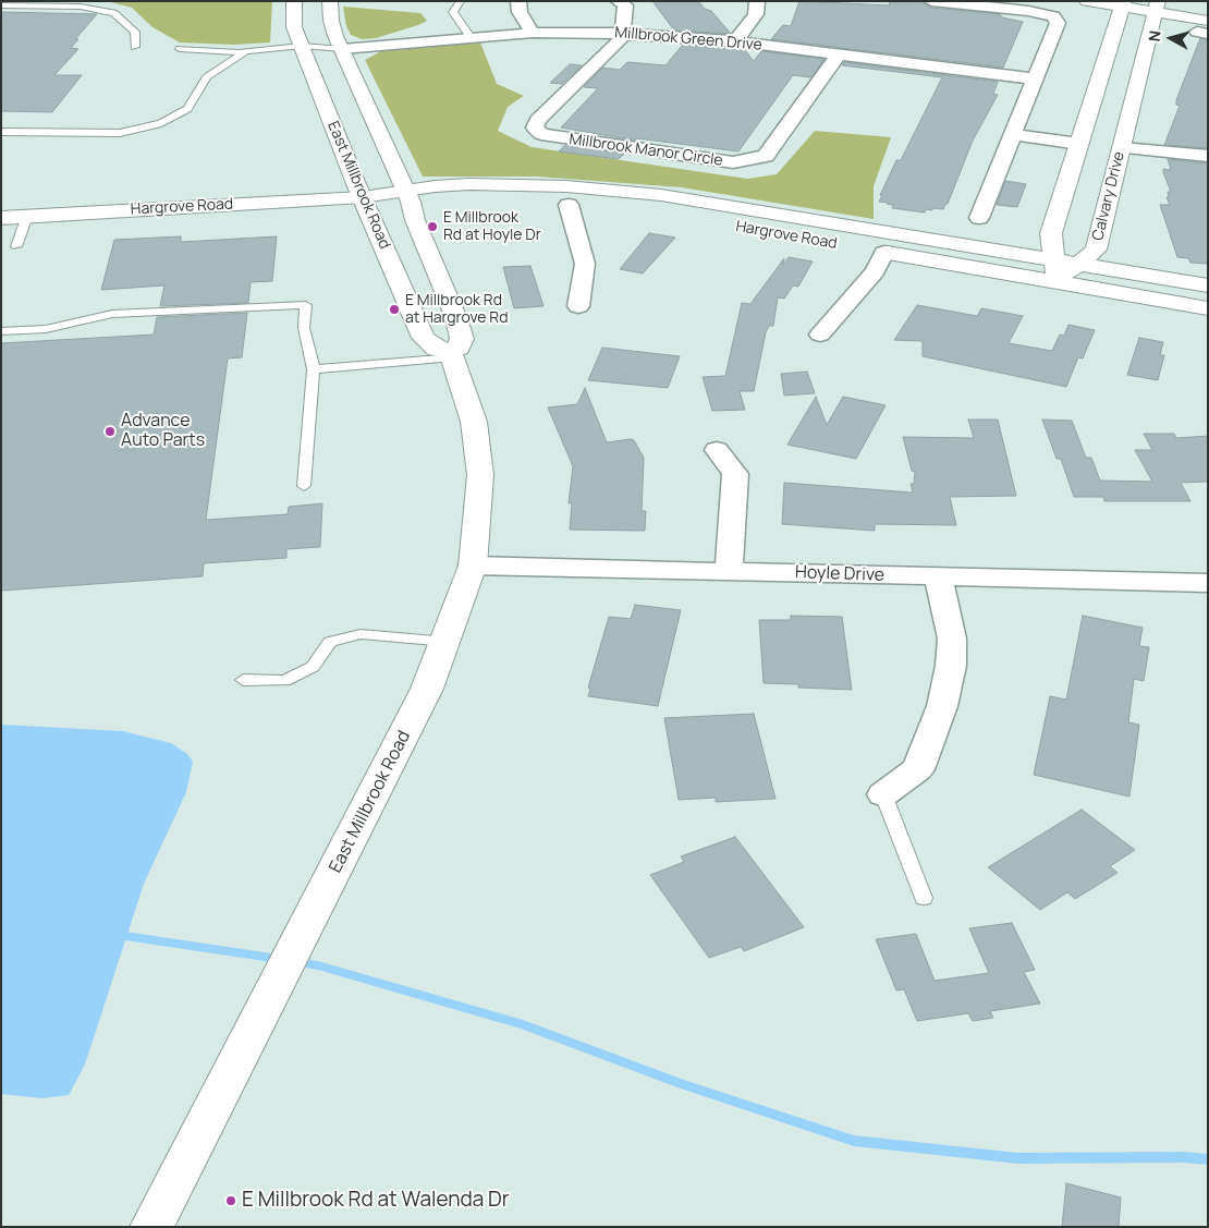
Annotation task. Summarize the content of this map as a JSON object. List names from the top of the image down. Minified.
{"streets":{"street":["Millbrook Green Drive","Millbrook Manor Circle","East Millbrook Road","Calvary Drive","Hargrove Road","Hoyle Drive"]},"crossings":[["Millbrook Green Drive","Millbrook Manor Circle"],["East Millbrook Road","Hargrove Road"],["East Millbrook Road","Hoyle Drive"],["Calvary Drive","Hargrove Road"]],"places":["E Millbrook Rd at Hoyle Dr","E Millbrook Rd at Hargrove Rd","Advance Auto Parts","E Millbrook Rd at Walenda Dr"],"north":"left"}
